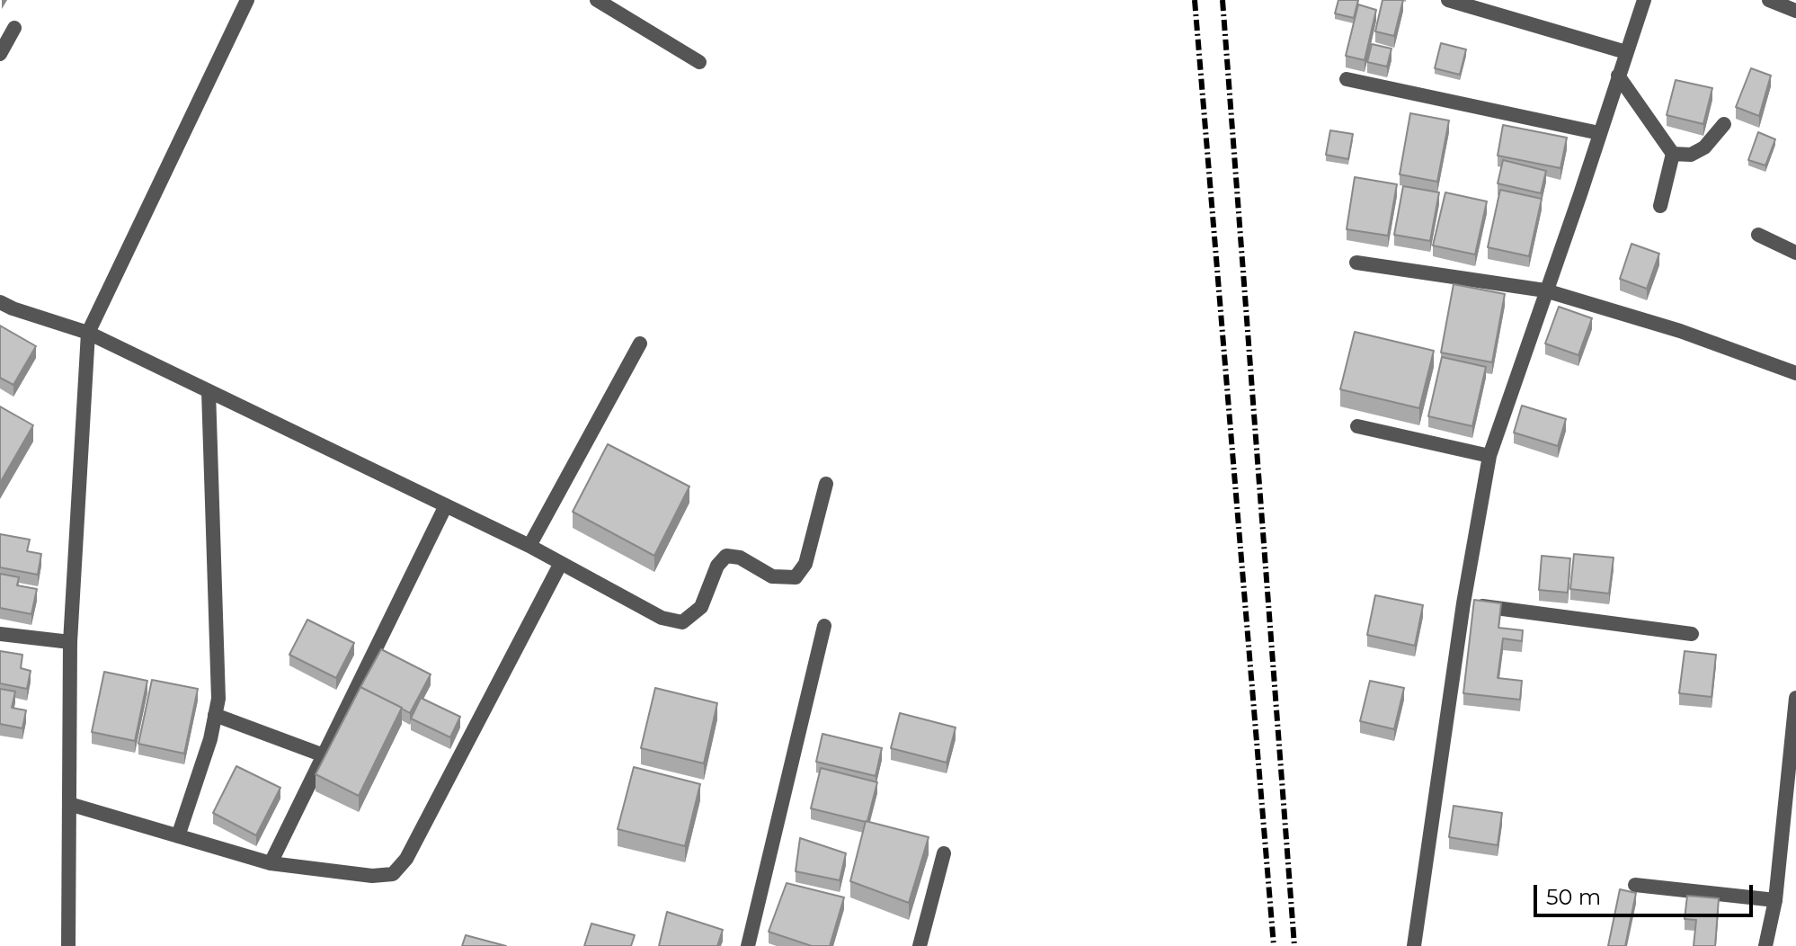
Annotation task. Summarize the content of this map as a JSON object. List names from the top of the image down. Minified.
{"scale_bar":"50 m"}
